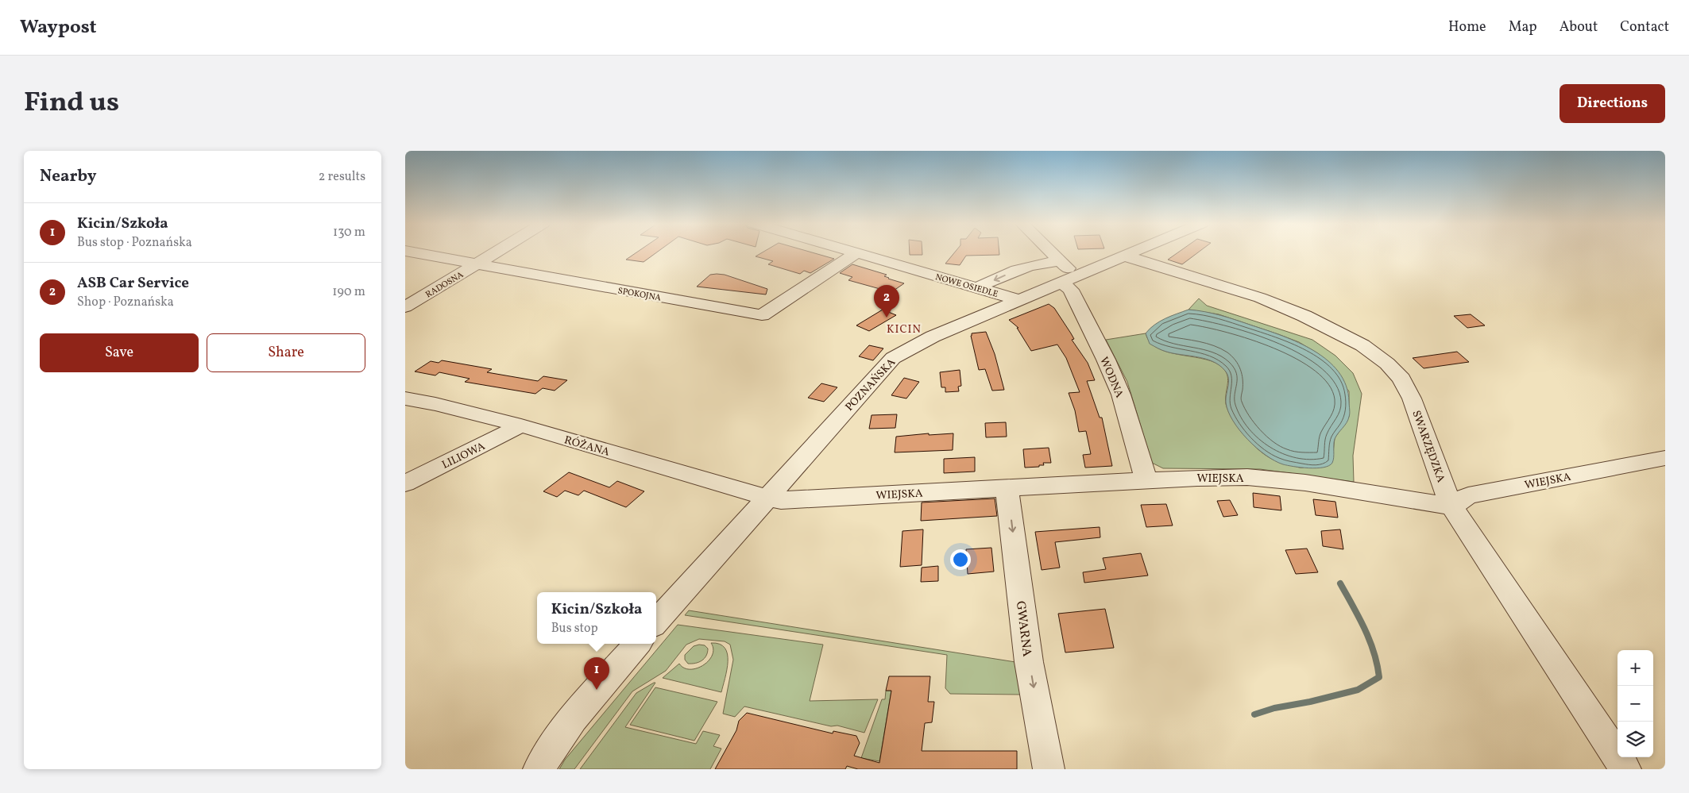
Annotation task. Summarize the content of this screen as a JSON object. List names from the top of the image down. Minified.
{"streets":{"street":["RADOSNA","NOWE OSIEDLE","SPOKOJNA","WODNA","POZNAŃSKA","RÓŻANA","SWARZĘDZKA","LILIOWA","WIEJSKA","GWARNA"]},"crossings":[["RADOSNA","SPOKOJNA"],["NOWE OSIEDLE","SPOKOJNA"],["NOWE OSIEDLE","POZNAŃSKA"],["WODNA","POZNAŃSKA"],["WODNA","WIEJSKA"],["POZNAŃSKA","RÓŻANA"],["POZNAŃSKA","SWARZĘDZKA"],["POZNAŃSKA","WIEJSKA"],["RÓŻANA","LILIOWA"],["RÓŻANA","WIEJSKA"],["SWARZĘDZKA","WIEJSKA"],["WIEJSKA","GWARNA"]],"one_way":["GWARNA"],"districts":["KICIN"],"page":{"header":"Waypost","nav":["Home","Map","About","Contact"],"title":"Find us","buttons":["Directions",["Save","Share"]],"heading":["Nearby","2 results"],"list":[{"mark":"1","name":"Kicin/Szkoła","note":"Bus stop · Poznańska","value":"130 m"},{"mark":"2","name":"ASB Car Service","note":"Shop · Poznańska","value":"190 m"}],"pins":["2","1"],"popup":["Kicin/Szkoła","Bus stop"],"map_buttons":["+","−"]}}
